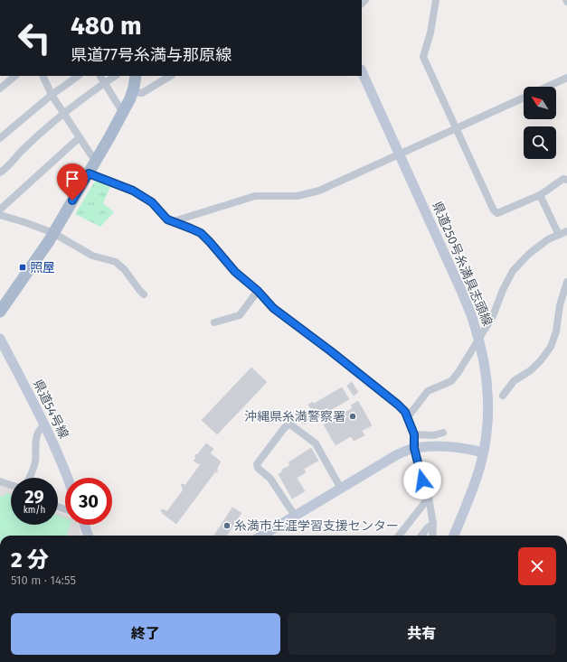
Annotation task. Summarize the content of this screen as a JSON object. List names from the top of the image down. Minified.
{"streets":{"main road":["県道250号糸満具志頭線","県道54号線"]},"places":{"transit":["照屋"],"other":["沖縄県糸満警察署","糸満市生涯学習支援センター"]},"north":"top left","page":{"turn":["480 m","県道77号糸満与那原線"],"speed":"29 km/h","limit":"30","heading":["2 分","510 m · 14:55"],"buttons":["終了","共有"]}}
